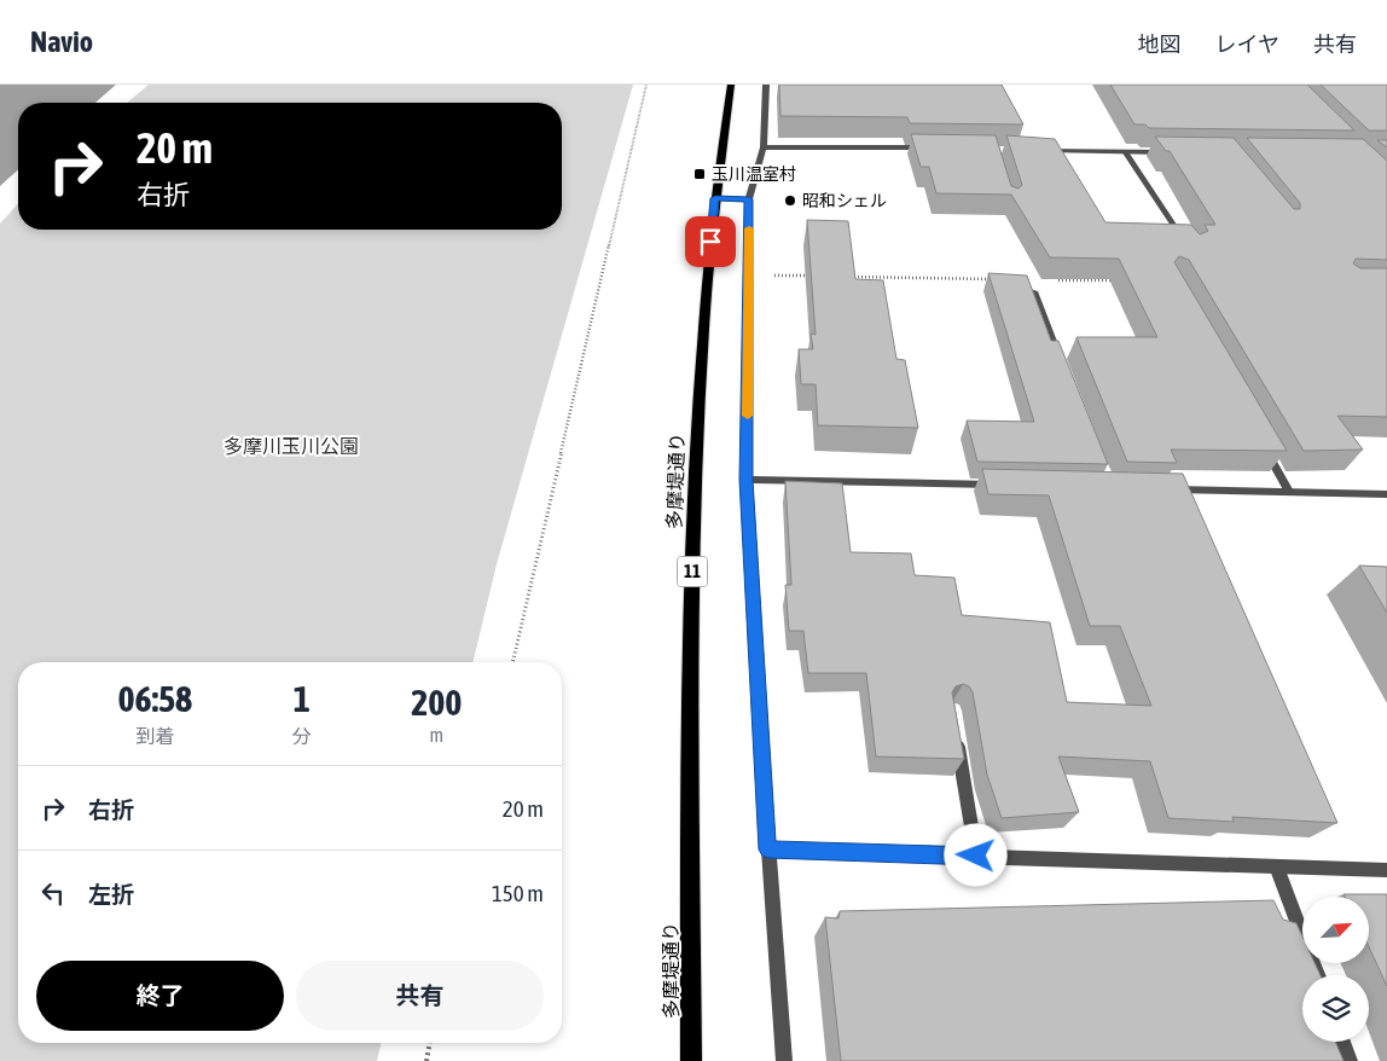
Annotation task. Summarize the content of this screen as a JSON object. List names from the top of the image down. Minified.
{"streets":{"main road":["多摩堤通り","11"]},"parks":["多摩川玉川公園"],"places":{"transit":["玉川温室村"],"other":["昭和シェル"]},"north":"top right","page":{"header":"Navio","nav":["地図","レイヤ","共有"],"turn":["20 m","右折"],"eta":["06:58","到着","1","分","200","m"],"list":[{"name":"右折","value":"20 m"},{"name":"左折","value":"150 m"}],"buttons":["終了","共有"]}}
